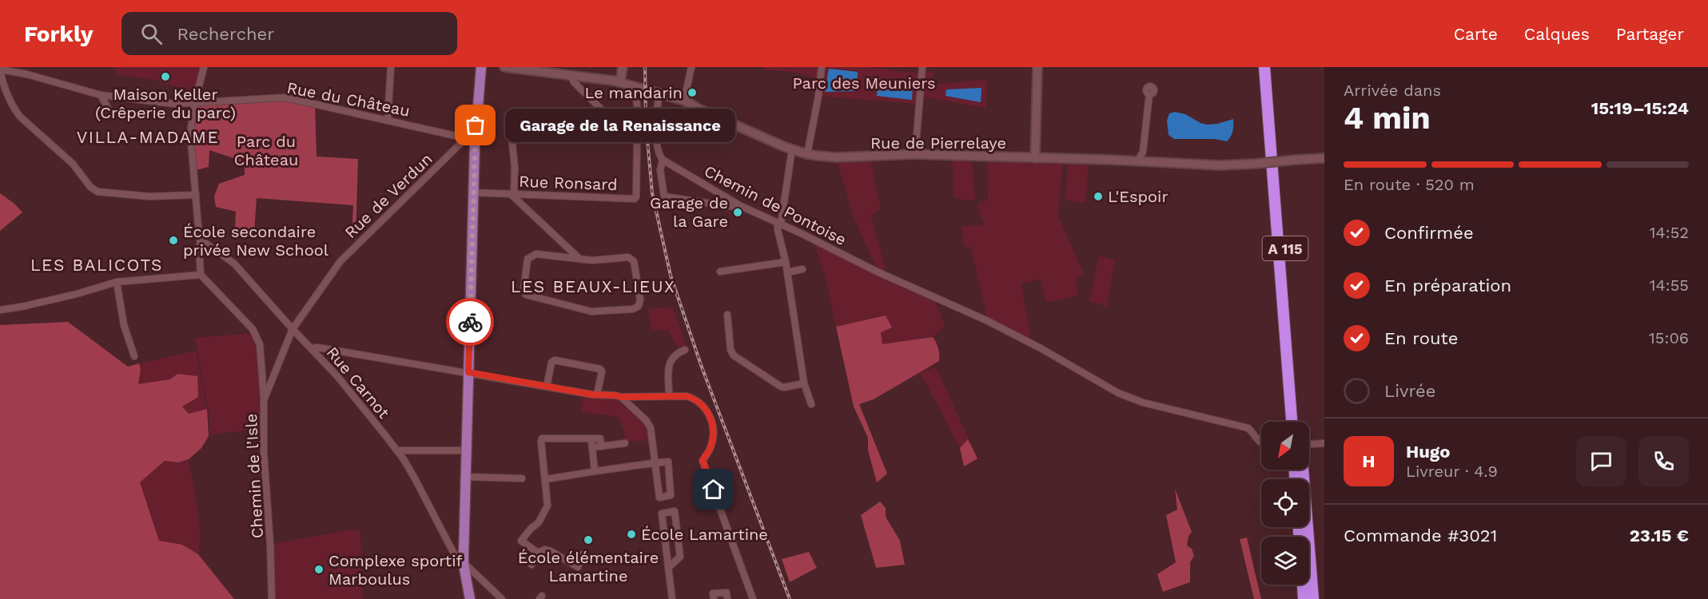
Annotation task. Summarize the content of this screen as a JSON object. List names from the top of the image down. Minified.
{"streets":{"highway":["A 115"],"main road":["Rue de Pierrelaye"],"street":["Rue du Château","Rue Ronsard","Rue de Verdun","Chemin de Pontoise","Rue Carnot","Chemin de l’Isle"]},"crossings":[["Rue du Château","Rue de Verdun"],["Rue de Pierrelaye","Rue Ronsard"],["Rue de Verdun","Rue Carnot"],["Rue de Verdun","Chemin de l’Isle"],["Rue Carnot","Chemin de l’Isle"]],"districts":["VILLA-MADAME","LES BALICOTS","LES BEAUX-LIEUX"],"parks":["Parc des Meuniers","Parc du Château"],"places":["Maison Keller (Crêperie du parc)","Le mandarin","Garage de la Renaissance","L'Espoir","Garage de la Gare","École secondaire privée New School","École Lamartine","École élémentaire Lamartine","Complexe sportif Marboulus"],"north":"bottom left","page":{"header":"Forkly","search":"Rechercher","nav":["Carte","Calques","Partager"],"heading":["4 min","Arrivée dans","15:19–15:24"],"panel":["Hugo","Livreur · 4.9","Commande #3021","23.15 €"],"bubble":"Garage de la Renaissance","bar":"En route · 520 m","list":[["Confirmée","14:52"],["En préparation","14:55"],["En route","15:06"],"Livrée"],"round":"H"}}
